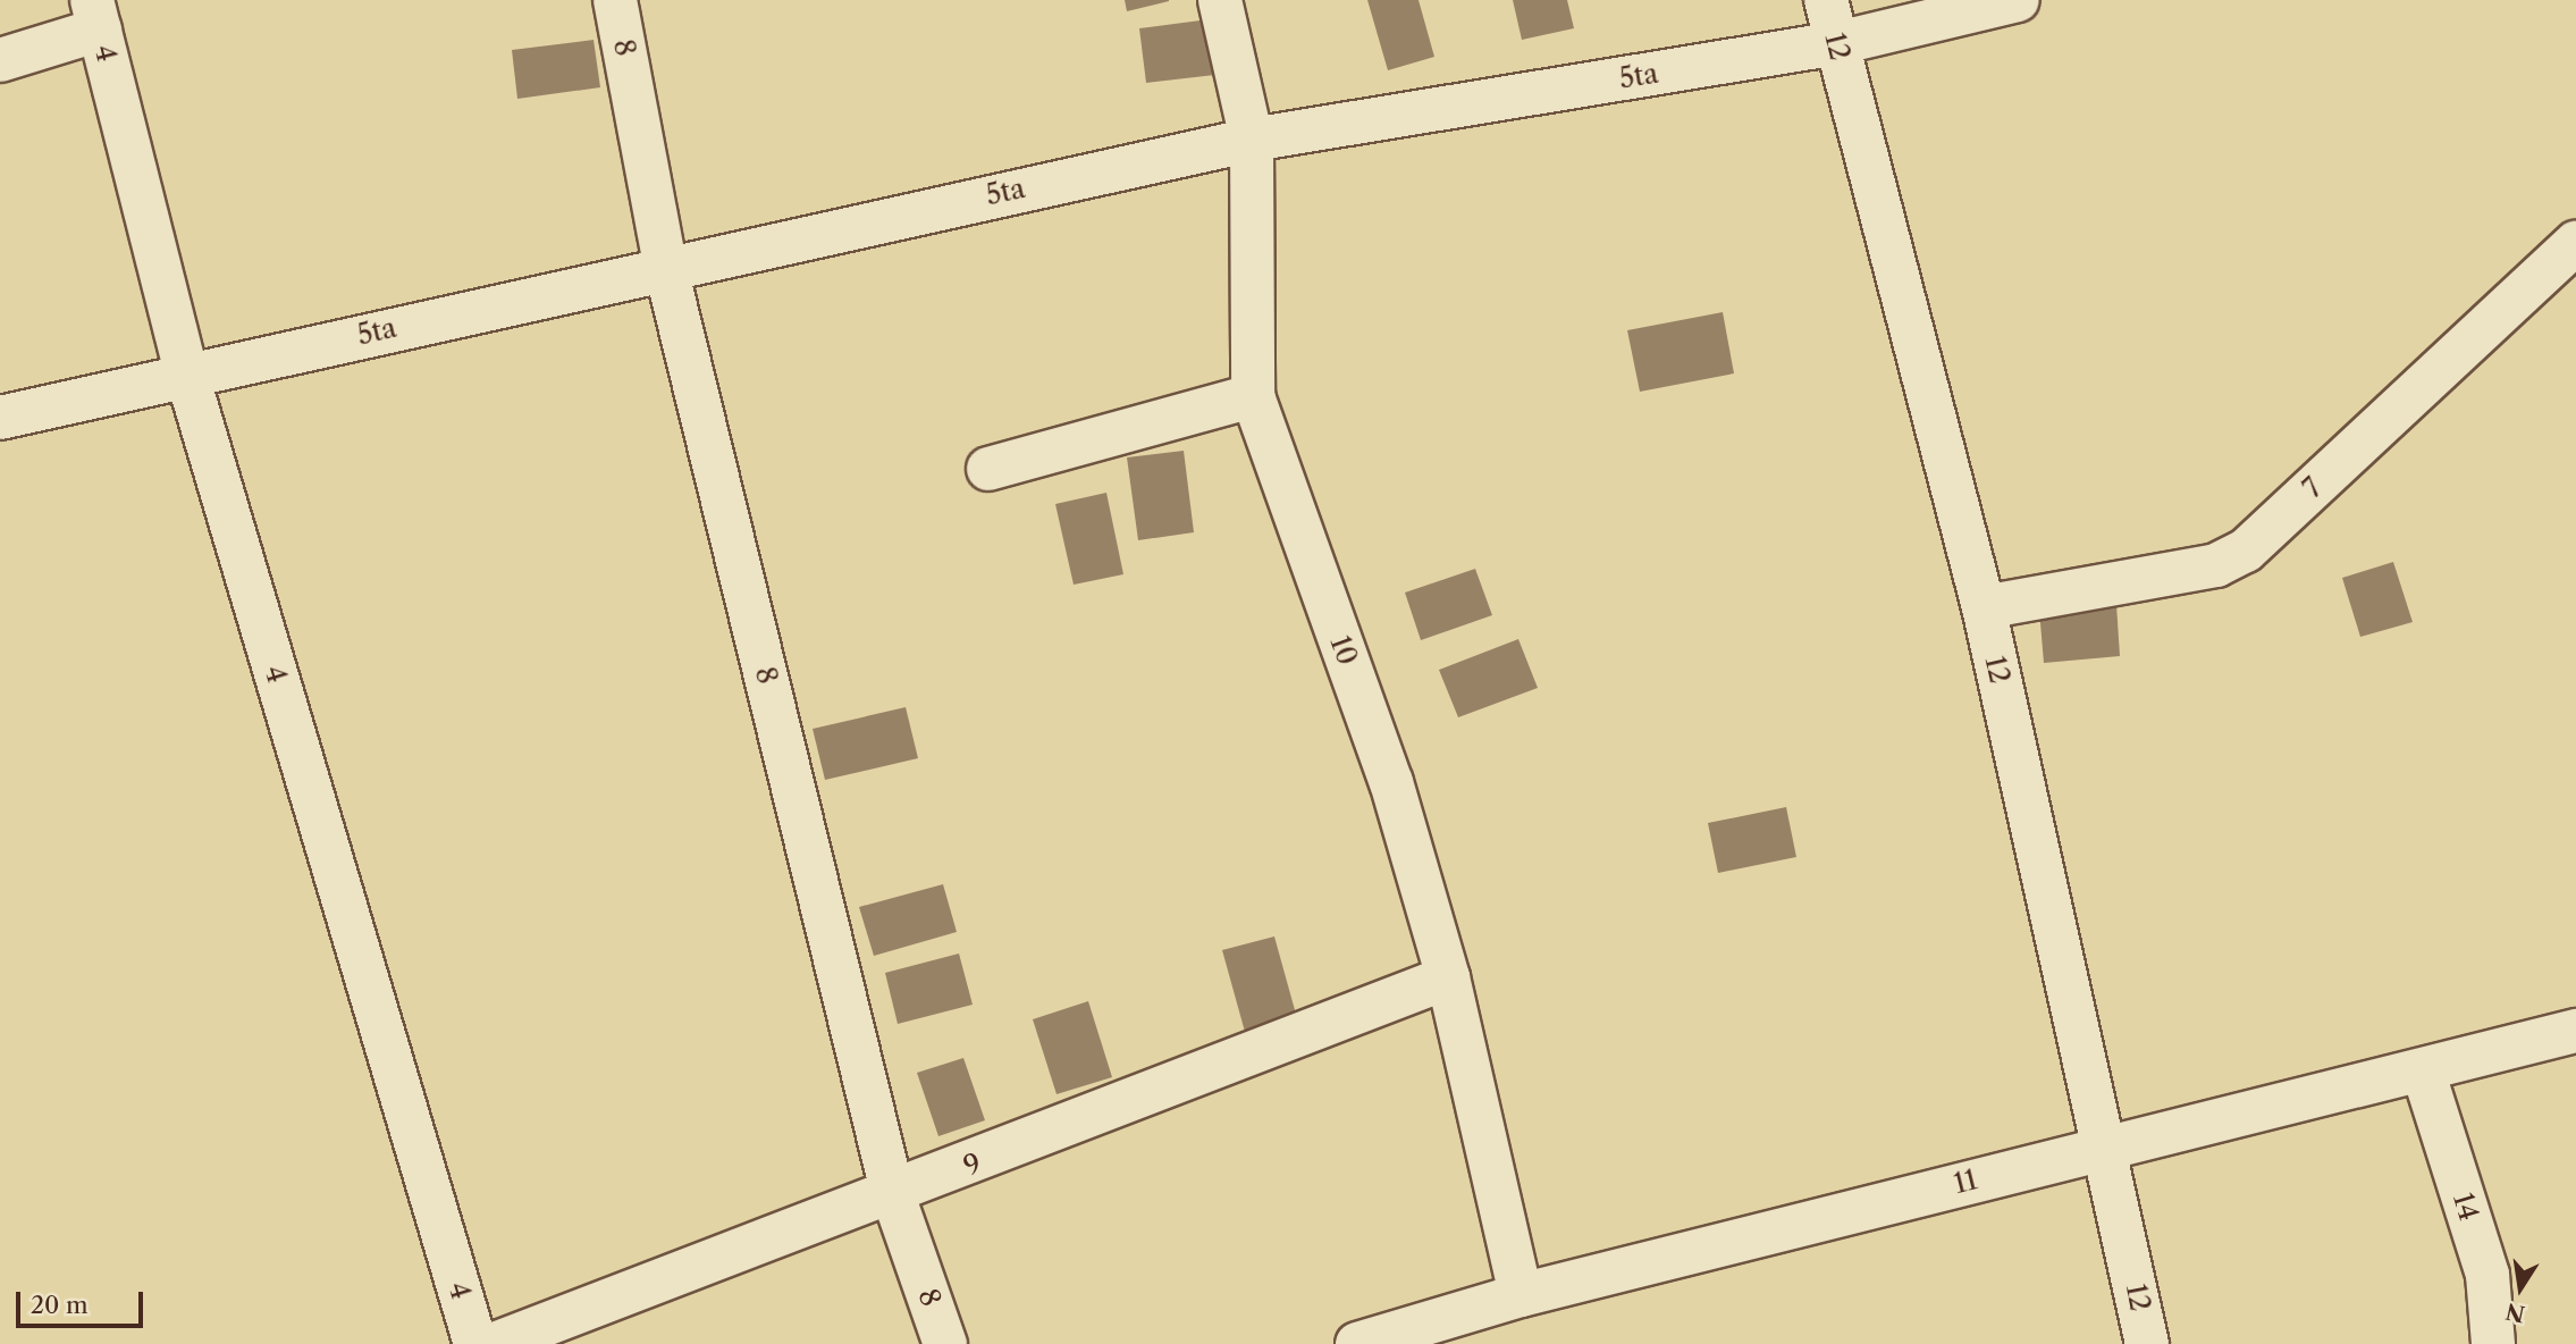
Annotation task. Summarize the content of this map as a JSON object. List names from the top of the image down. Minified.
{"streets":{"street":["12","8","4","5ta","7","10","9","11","14"]},"crossings":[["12","5ta"],["12","7"],["12","11"],["8","5ta"],["8","9"],["4","5ta"],["5ta","10"],["10","9"],["10","11"],["11","14"]],"scale_bar":"20 m","north":"bottom"}
